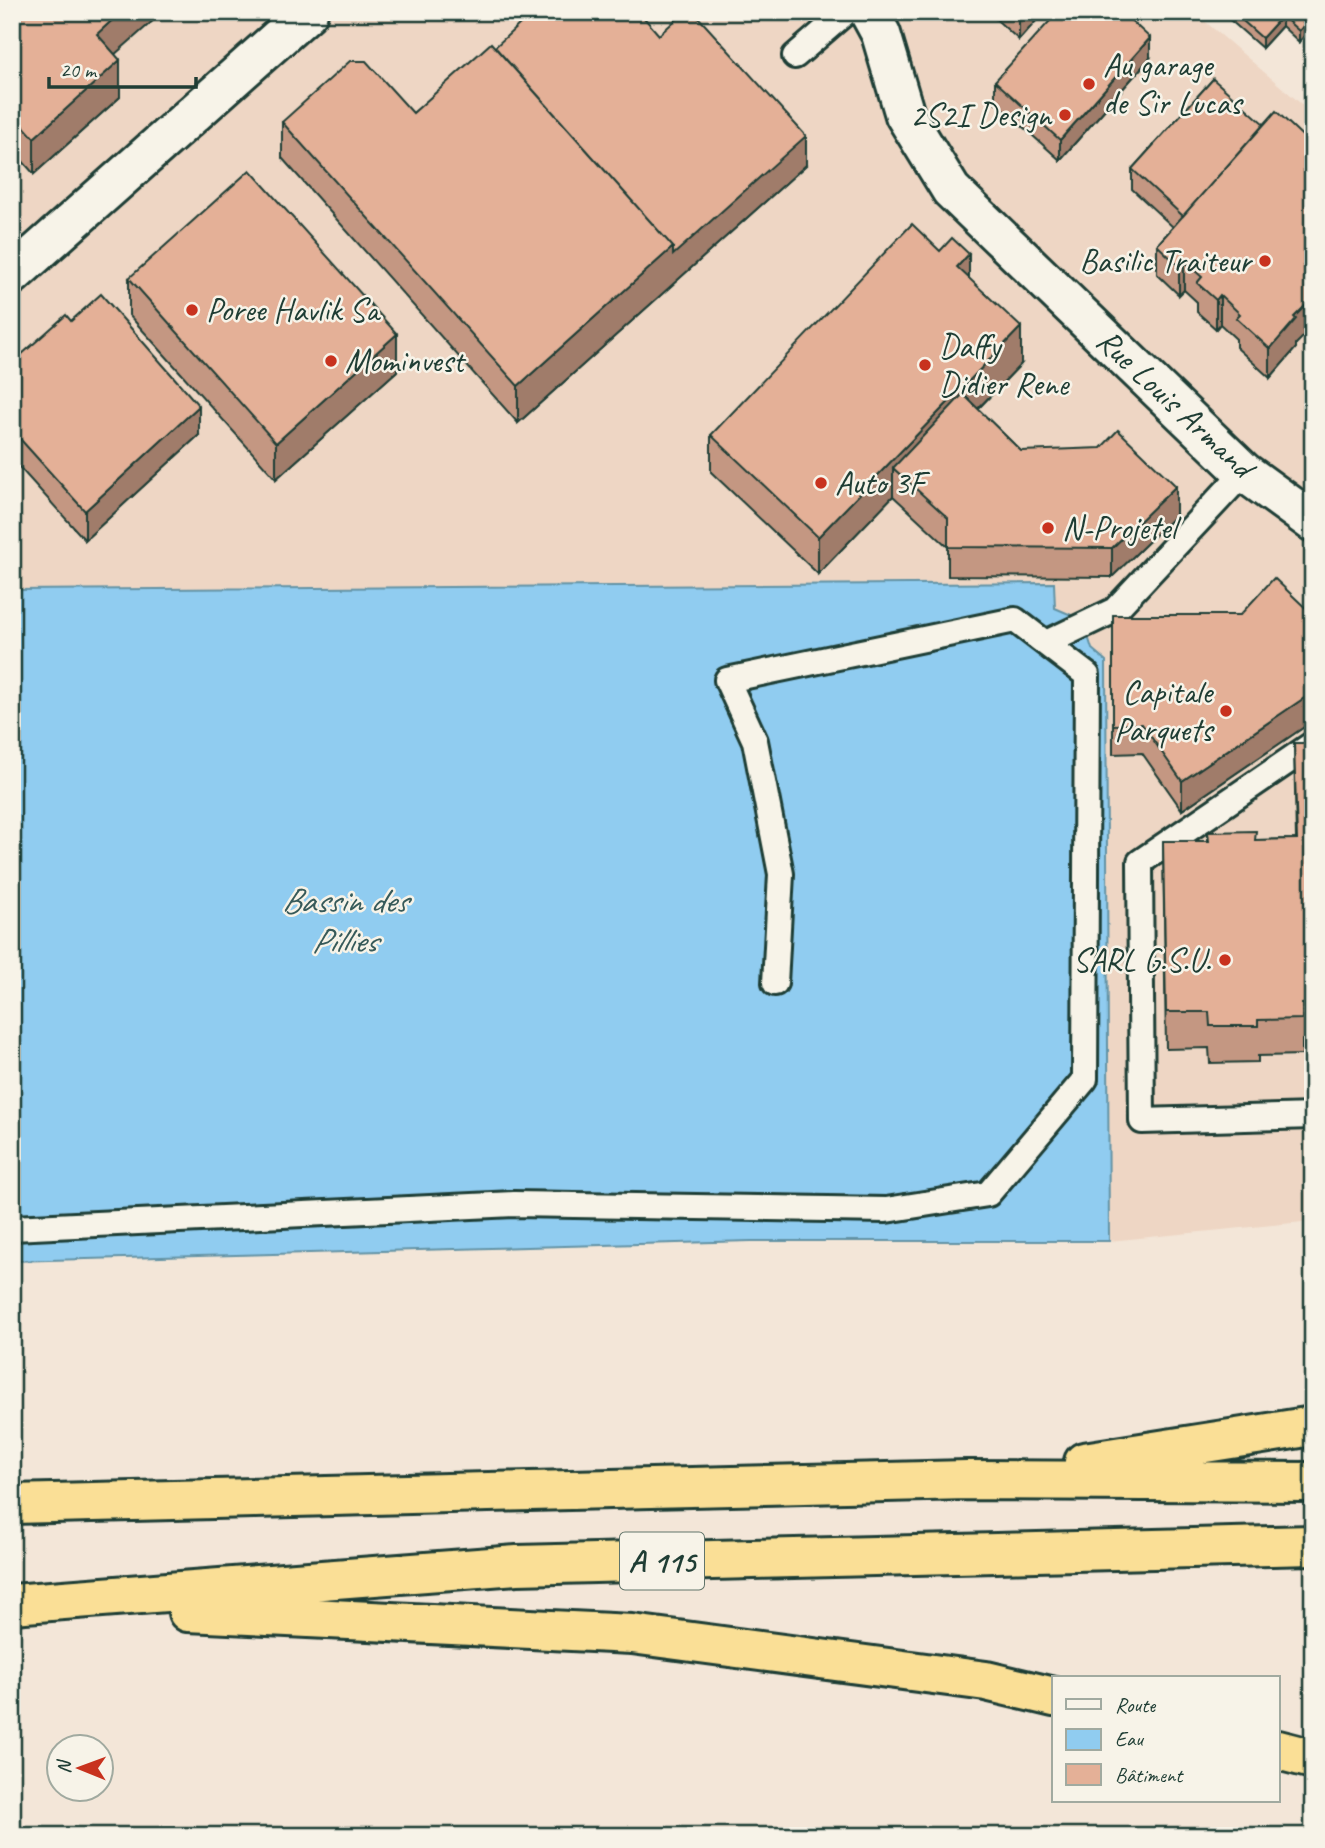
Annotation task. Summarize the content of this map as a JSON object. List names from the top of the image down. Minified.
{"streets":{"highway":["A 115"],"street":["Rue Louis Armand"]},"water":["Bassin des Pillies"],"places":["Au garage de Sir Lucas","2S2I Design","Basilic Traiteur","Poree Havlik Sa","Mominvest","Daffy Didier Rene","Auto 3F","N-Projetel","Capitale Parquets","SARL G.S.U."],"legend":["Route","Eau","Bâtiment"],"scale_bar":"20 m","north":"left"}
